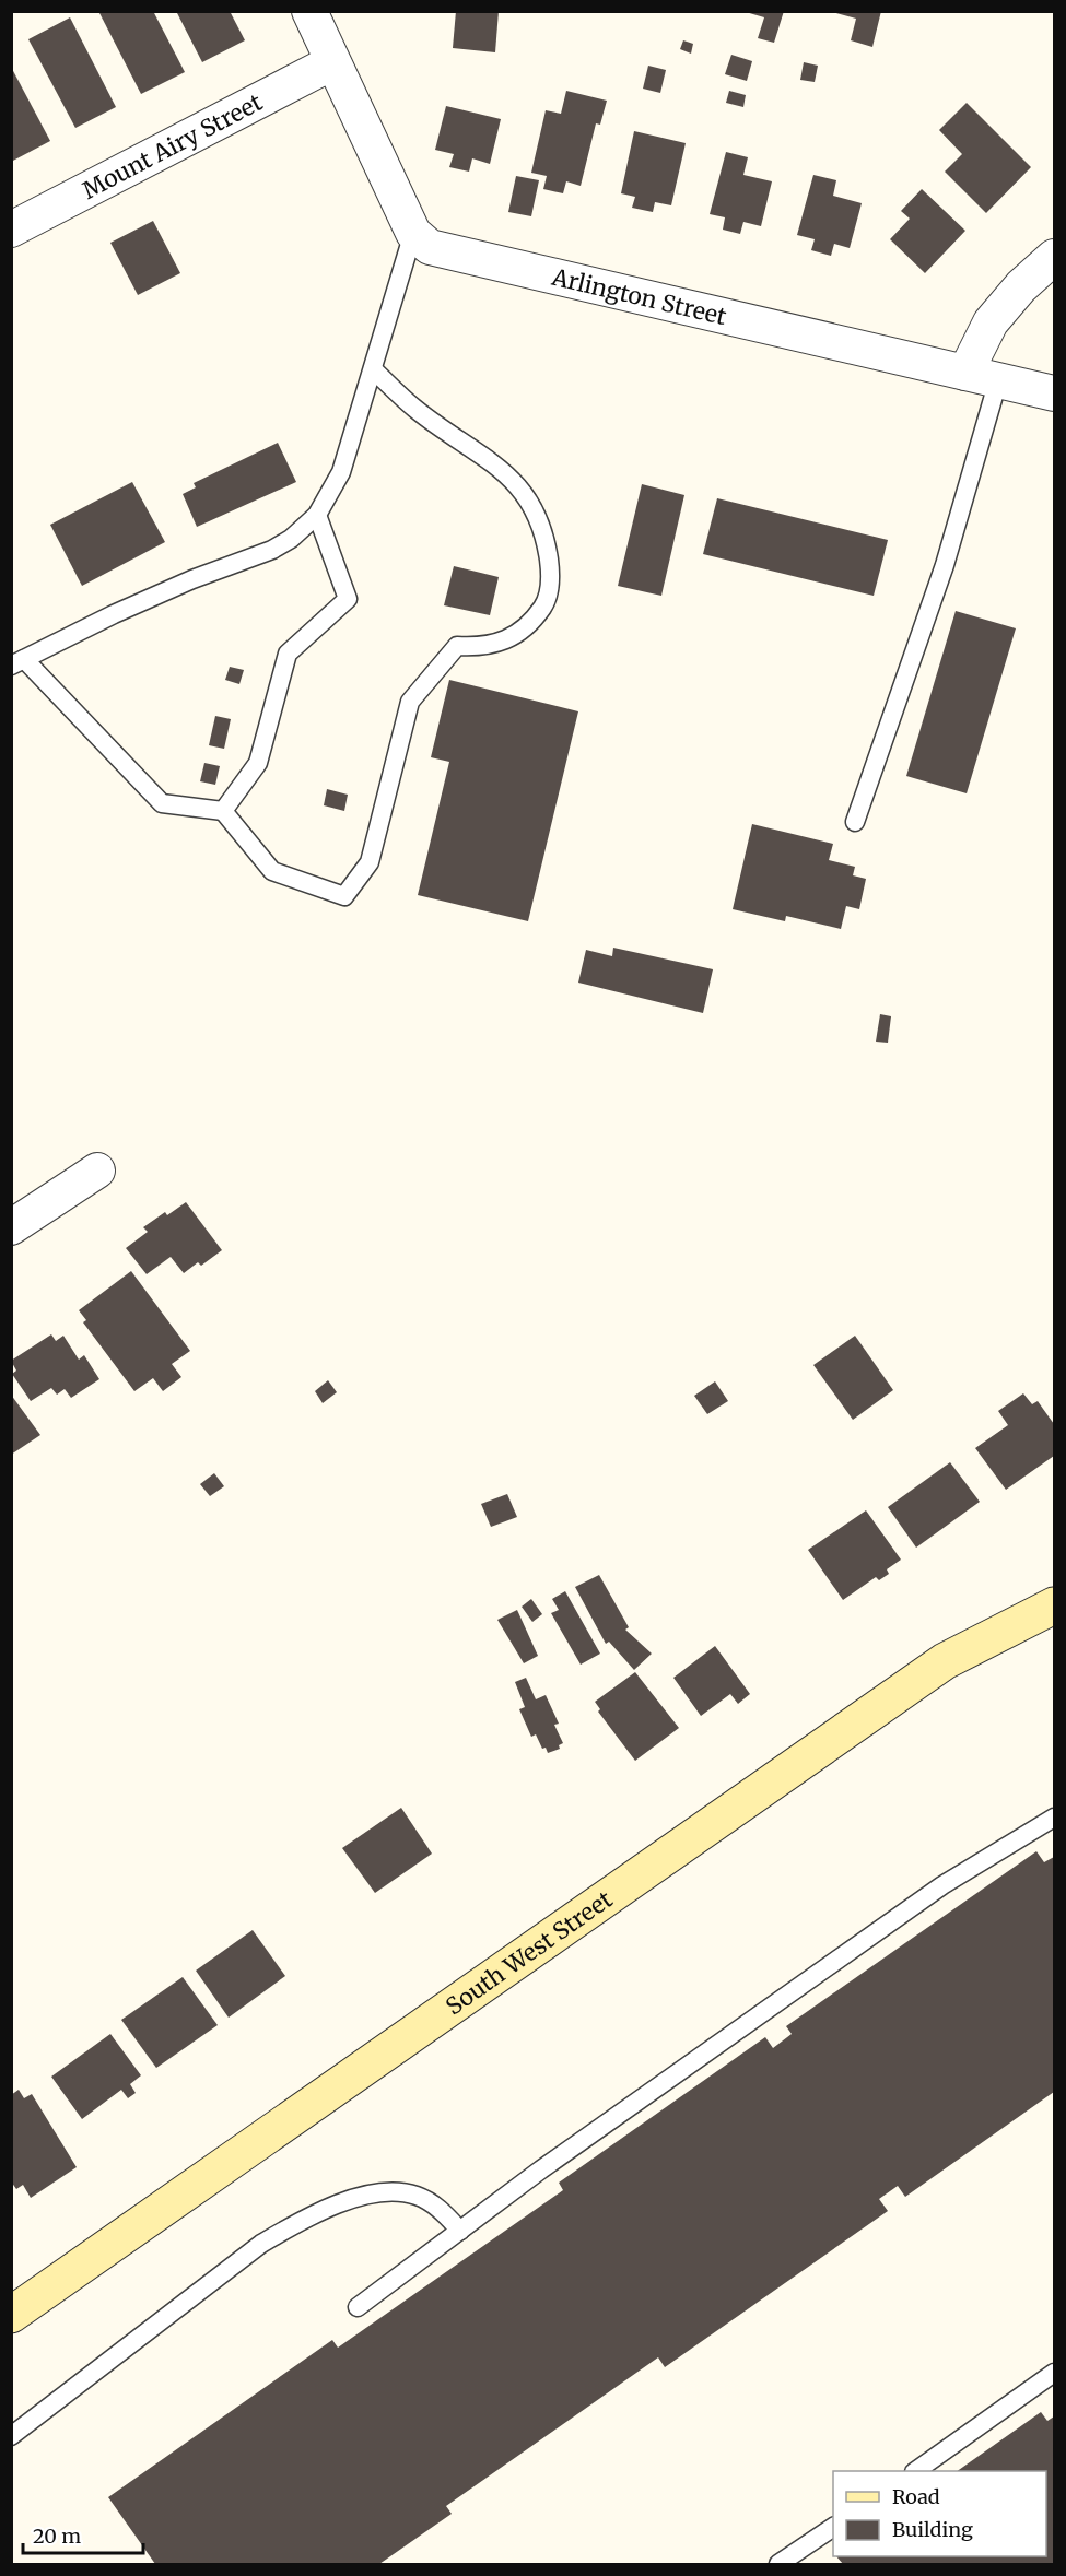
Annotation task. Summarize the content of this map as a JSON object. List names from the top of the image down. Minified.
{"streets":{"street":["Mount Airy Street","Arlington Street","South West Street"]},"legend":["Road","Building"],"scale_bar":"20 m"}
